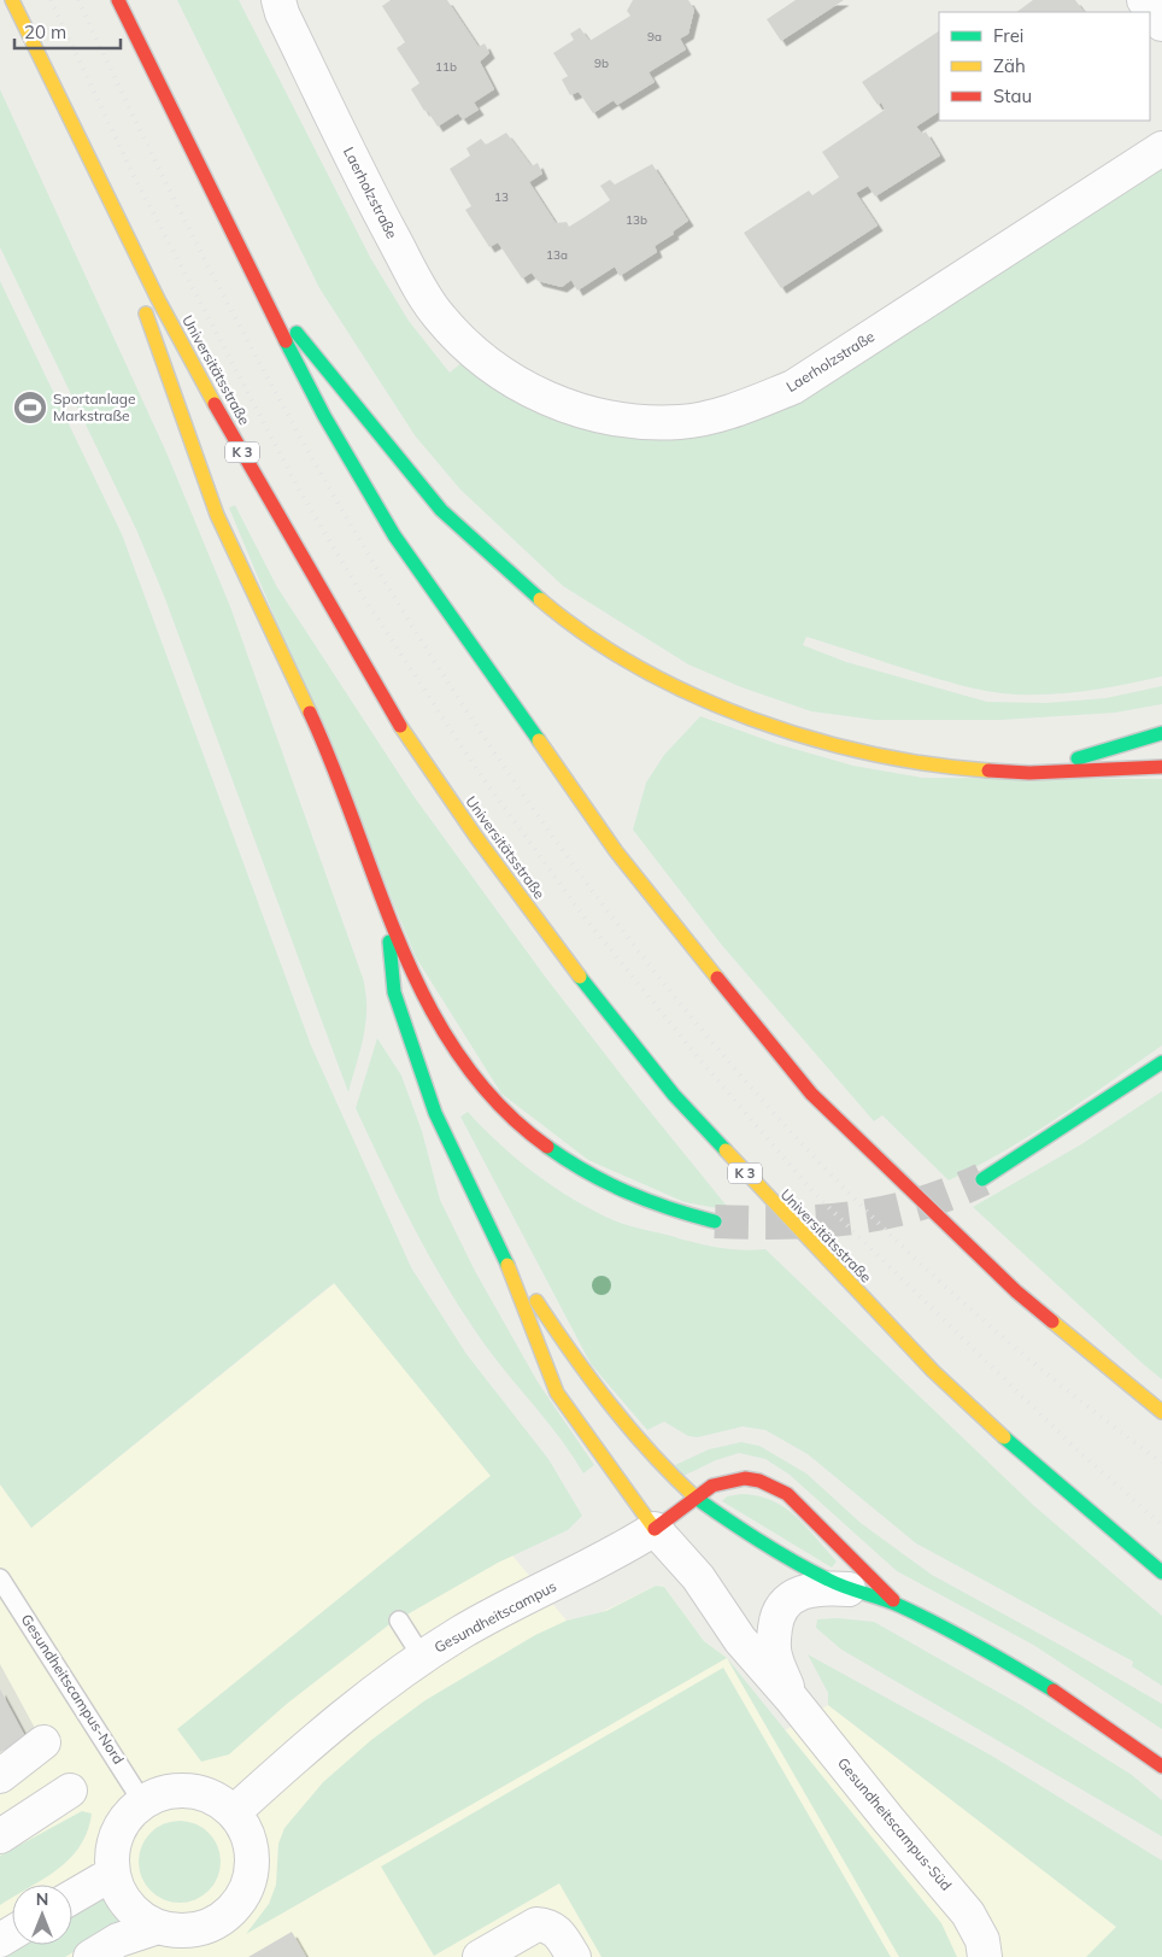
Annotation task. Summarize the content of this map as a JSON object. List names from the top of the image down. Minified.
{"streets":{"main road":["Universitätsstraße","K 3"],"street":["Laerholzstraße","Gesundheitscampus","Gesundheitscampus-Süd"],"lane":["Gesundheitscampus-Nord"]},"crossings":[["Gesundheitscampus","Gesundheitscampus-Nord"],["Gesundheitscampus","Gesundheitscampus-Süd"]],"places":{"sports":["Sportanlage Markstraße"]},"house_numbers":["9a","9b","11b","13","13b","13a"],"legend":["Frei","Zäh","Stau"],"scale_bar":"20 m","north":"top"}
